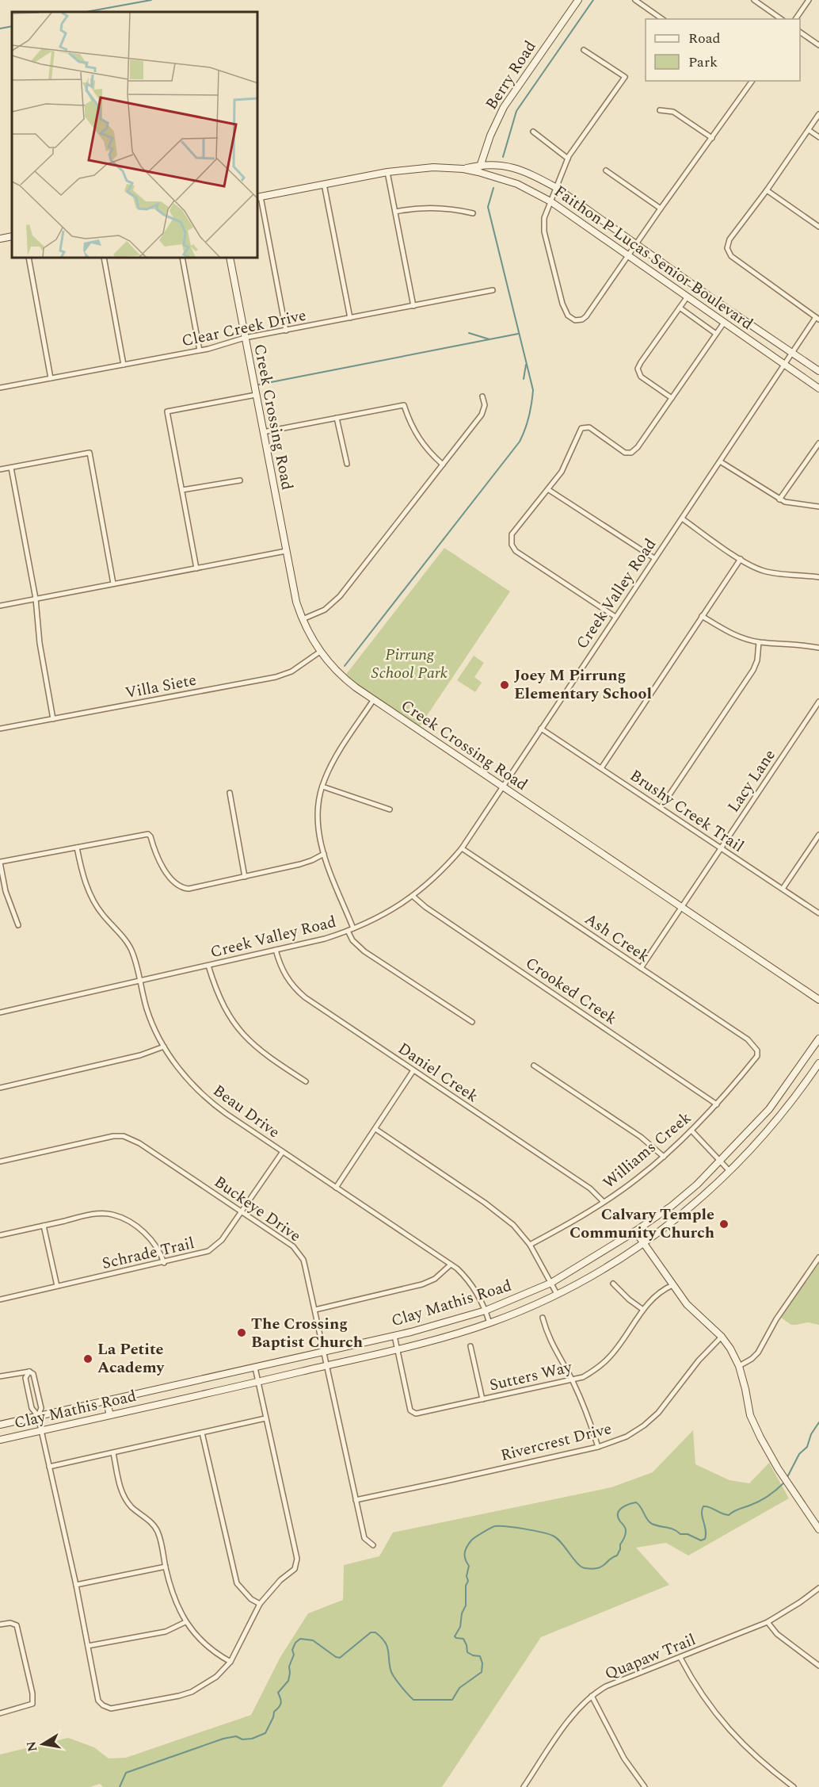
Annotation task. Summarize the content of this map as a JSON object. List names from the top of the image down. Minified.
{"streets":{"street":["Berry Road","Faithon P Lucas Senior Boulevard","Clear Creek Drive","Creek Crossing Road","Creek Valley Road","Villa Siete","Lacy Lane","Brushy Creek Trail","Ash Creek","Crooked Creek","Daniel Creek","Beau Drive","Williams Creek","Buckeye Drive","Schrade Trail","Clay Mathis Road","Sutters Way","Rivercrest Drive","Quapaw Trail"]},"crossings":[["Berry Road","Faithon P Lucas Senior Boulevard"],["Faithon P Lucas Senior Boulevard","Creek Valley Road"],["Clear Creek Drive","Creek Crossing Road"],["Creek Crossing Road","Creek Valley Road"],["Creek Crossing Road","Villa Siete"],["Creek Crossing Road","Lacy Lane"],["Creek Valley Road","Brushy Creek Trail"],["Creek Valley Road","Ash Creek"],["Creek Valley Road","Crooked Creek"],["Creek Valley Road","Daniel Creek"],["Creek Valley Road","Beau Drive"],["Lacy Lane","Brushy Creek Trail"],["Lacy Lane","Ash Creek"],["Ash Creek","Williams Creek"],["Crooked Creek","Williams Creek"],["Daniel Creek","Williams Creek"],["Beau Drive","Schrade Trail"],["Beau Drive","Clay Mathis Road"],["Buckeye Drive","Schrade Trail"],["Buckeye Drive","Clay Mathis Road"],["Buckeye Drive","Rivercrest Drive"],["Clay Mathis Road","Sutters Way"]],"parks":["Pirrung School Park"],"places":["Joey M Pirrung Elementary School","Calvary Temple Community Church","The Crossing Baptist Church","La Petite Academy"],"legend":["Road","Park"],"north":"left"}
